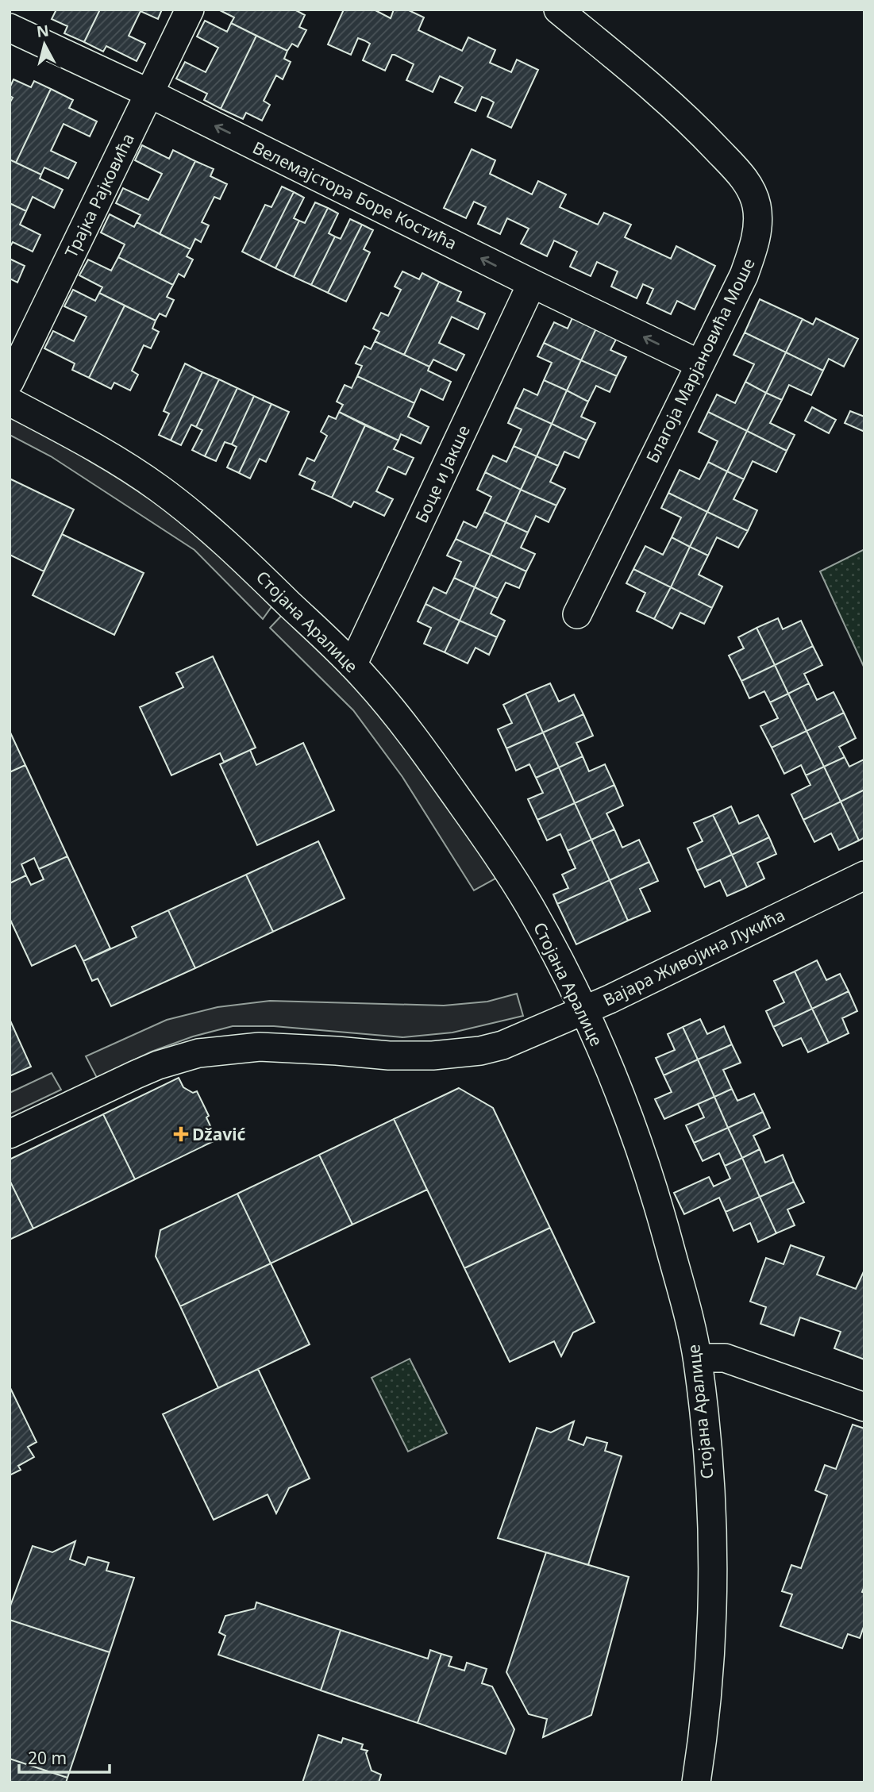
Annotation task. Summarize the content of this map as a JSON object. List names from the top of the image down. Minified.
{"streets":{"street":["Трајка Рајковића","Велемајстора Боре Костића","Благоја Марјановића Моше","Боце и Јакше","Стојана Аралице","Вајара Живојина Лукића"]},"crossings":[["Трајка Рајковића","Велемајстора Боре Костића"],["Велемајстора Боре Костића","Благоја Марјановића Моше"],["Велемајстора Боре Костића","Боце и Јакше"],["Боце и Јакше","Стојана Аралице"],["Стојана Аралице","Вајара Живојина Лукића"]],"one_way":["Велемајстора Боре Костића"],"places":{"health":["Džavić"]},"scale_bar":"20 m","north":"top"}
